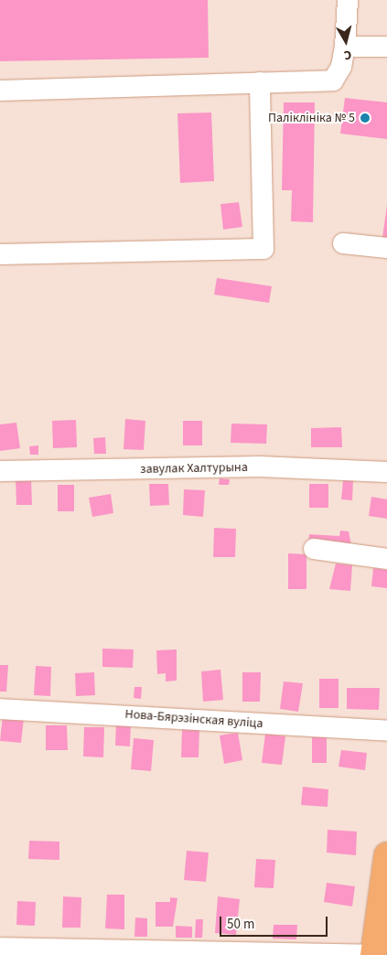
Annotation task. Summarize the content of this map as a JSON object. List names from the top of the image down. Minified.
{"streets":{"street":["завулак Халтурына","Нова-Бярэзінская вуліца"]},"places":["Паліклініка № 5"],"scale_bar":"50 m","north":"bottom"}
